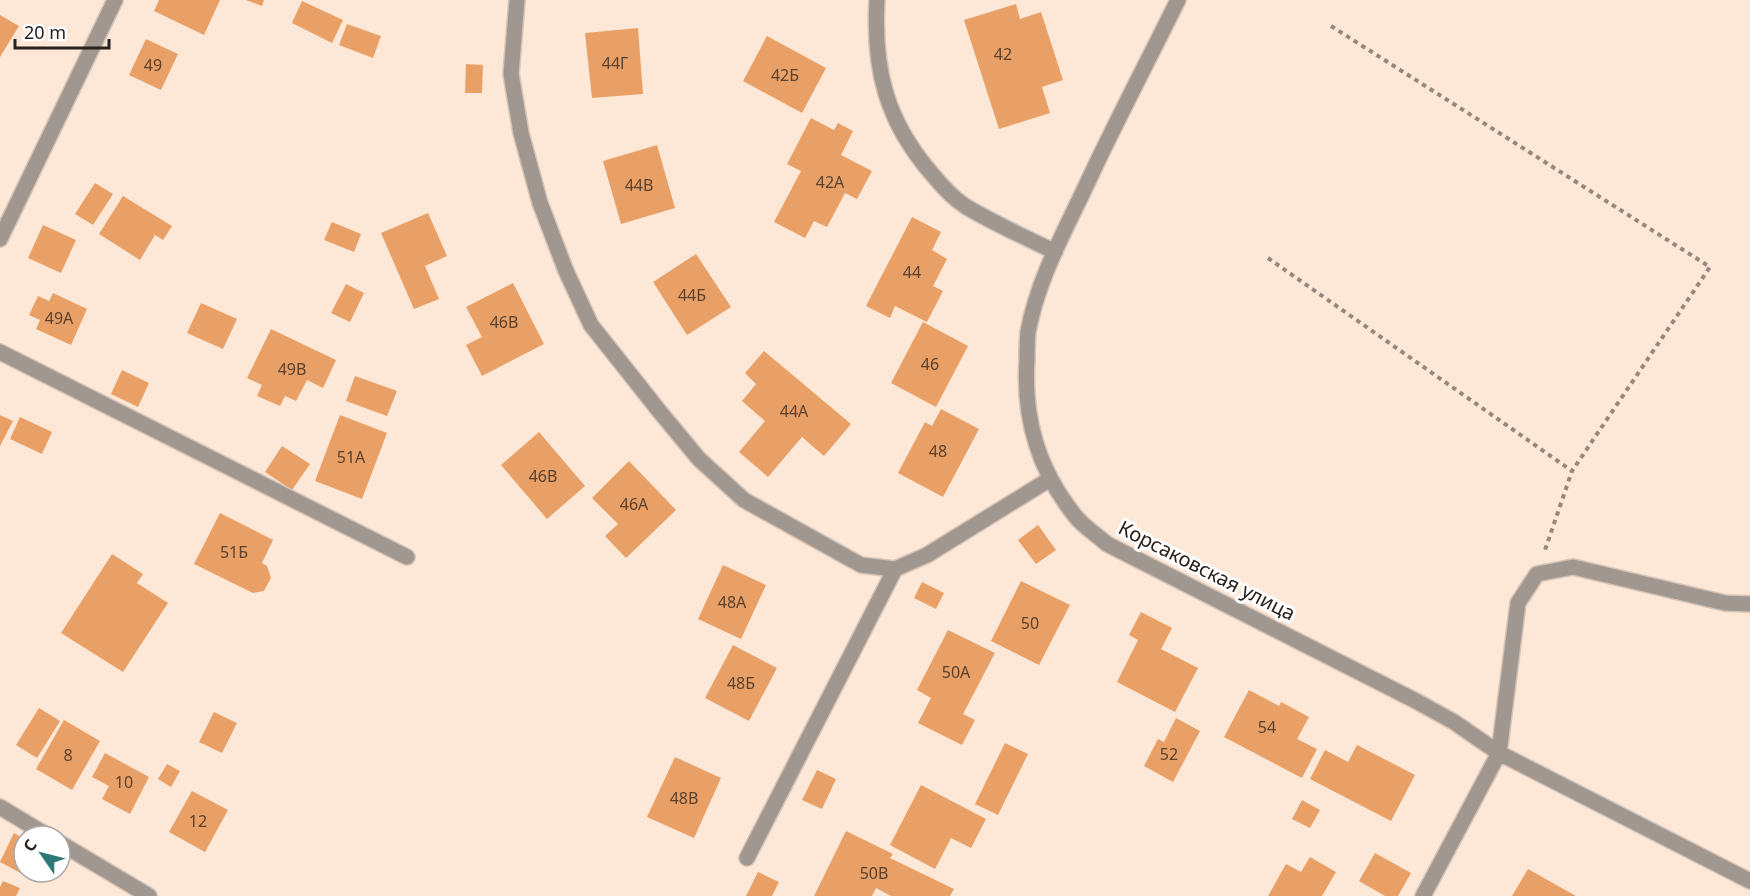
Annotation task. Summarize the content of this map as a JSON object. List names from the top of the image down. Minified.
{"streets":{"street":["Корсаковская улица"]},"house_numbers":["42","44Г","49","42Б","42А","44В","44","44Б","49А","46В","46","49В","44А","48","51А","46В","46А","51Б","48А","50","50А","48Б","54","52","8","10","48В","12","50В"],"scale_bar":"20 m","north":"top left"}
